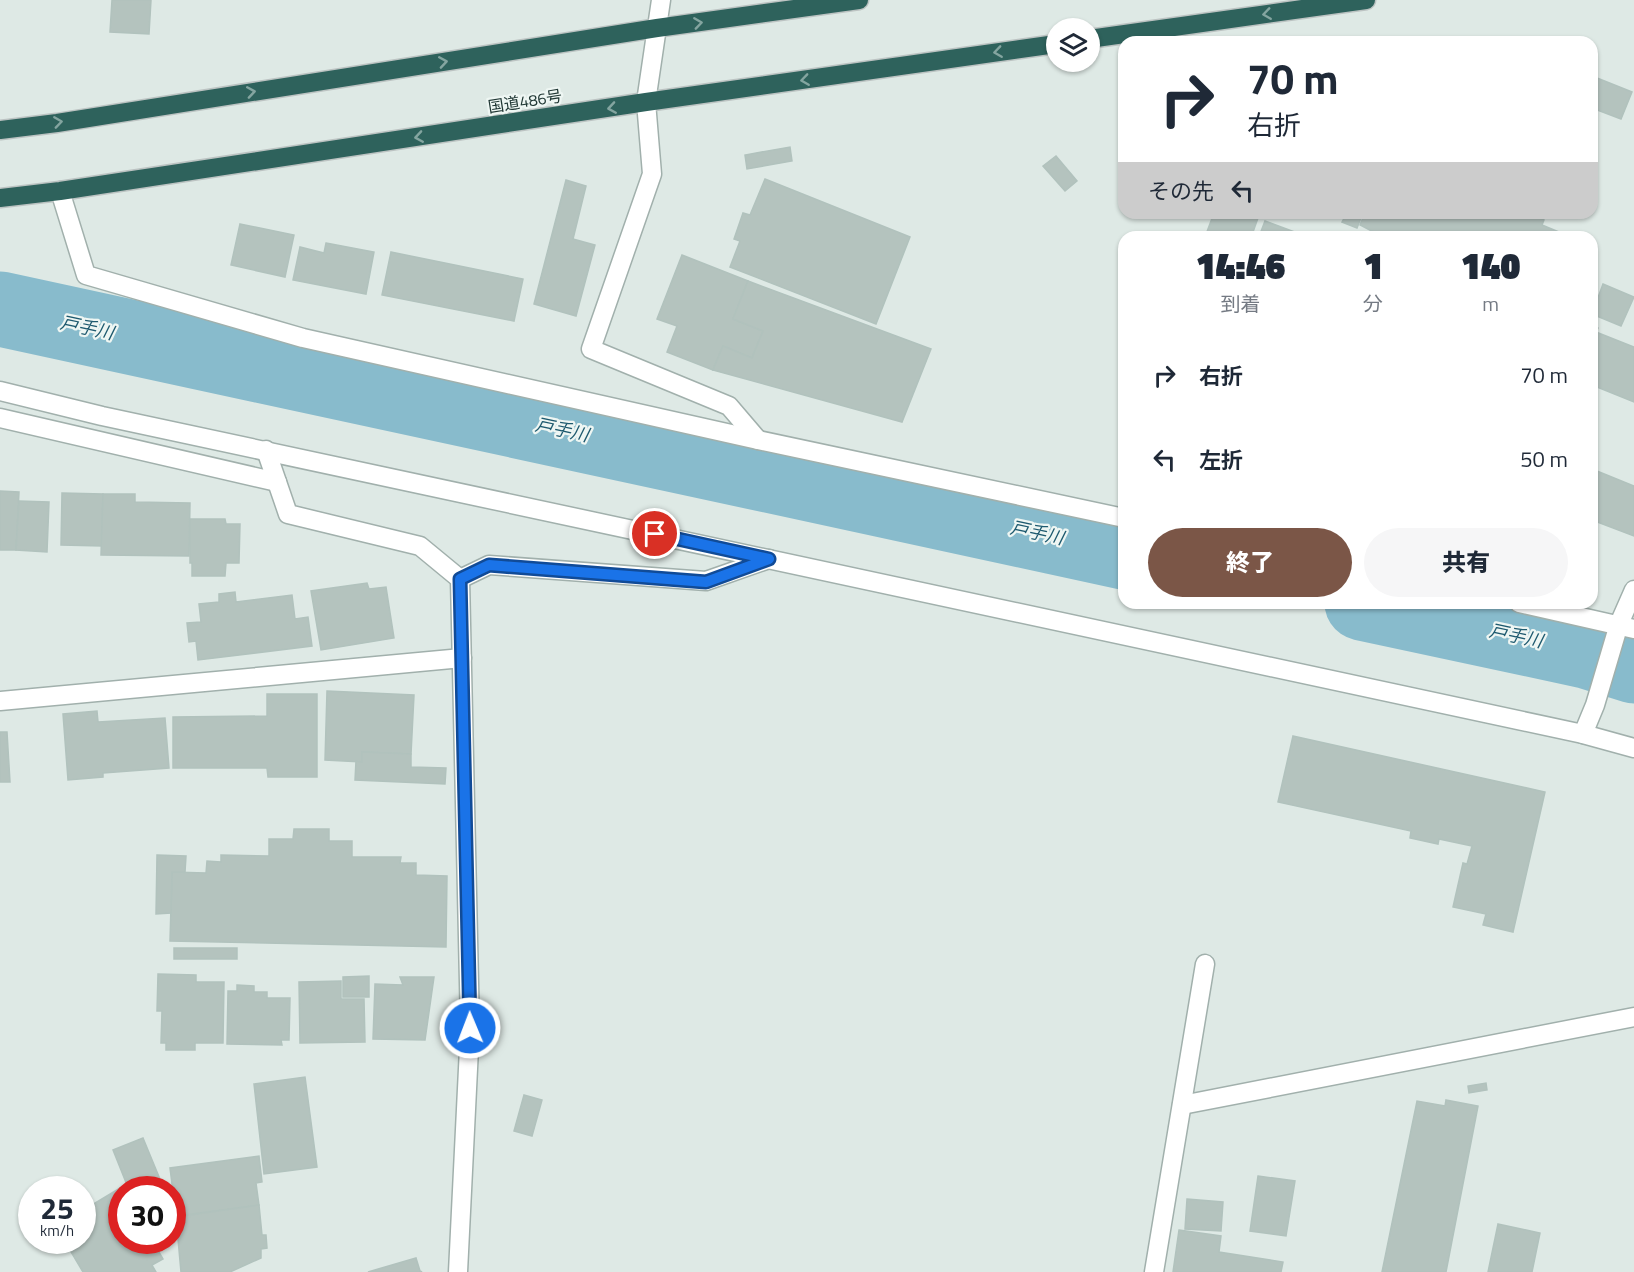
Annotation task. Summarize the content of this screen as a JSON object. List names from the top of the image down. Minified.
{"streets":{"highway":["国道486号"]},"water":["戸手川"],"page":{"turn":["70 m","右折"],"then":"その先","eta":["14:46","到着","1","分","140","m"],"list":[{"name":"右折","value":"70 m"},{"name":"左折","value":"50 m"}],"buttons":["終了","共有"],"speed":"25 km/h","limit":"30"}}
